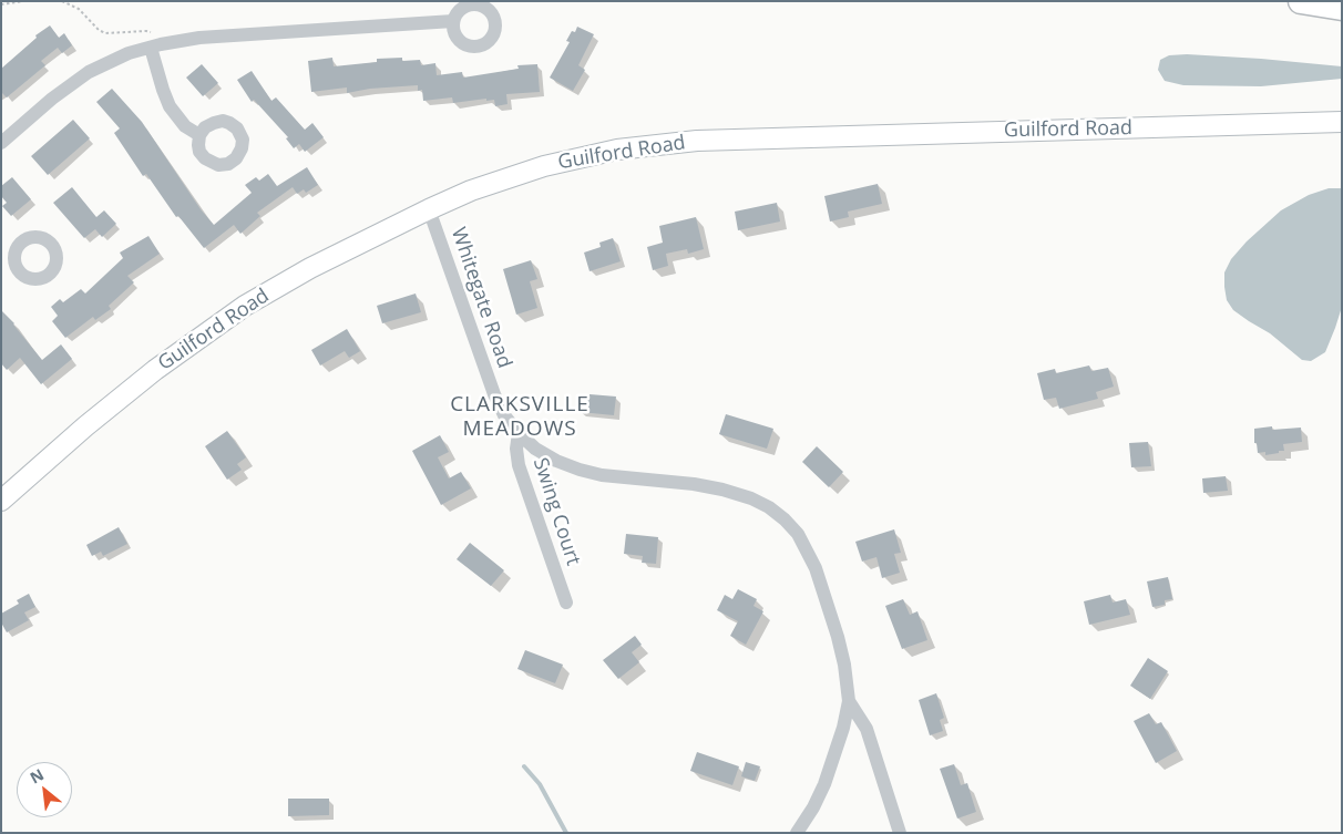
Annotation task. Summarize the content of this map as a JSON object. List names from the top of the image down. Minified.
{"streets":{"main road":["Guilford Road"],"street":["Whitegate Road","Swing Court"]},"crossings":[["Guilford Road","Whitegate Road"],["Whitegate Road","Swing Court"]],"districts":["CLARKSVILLE MEADOWS"],"north":"top left"}
